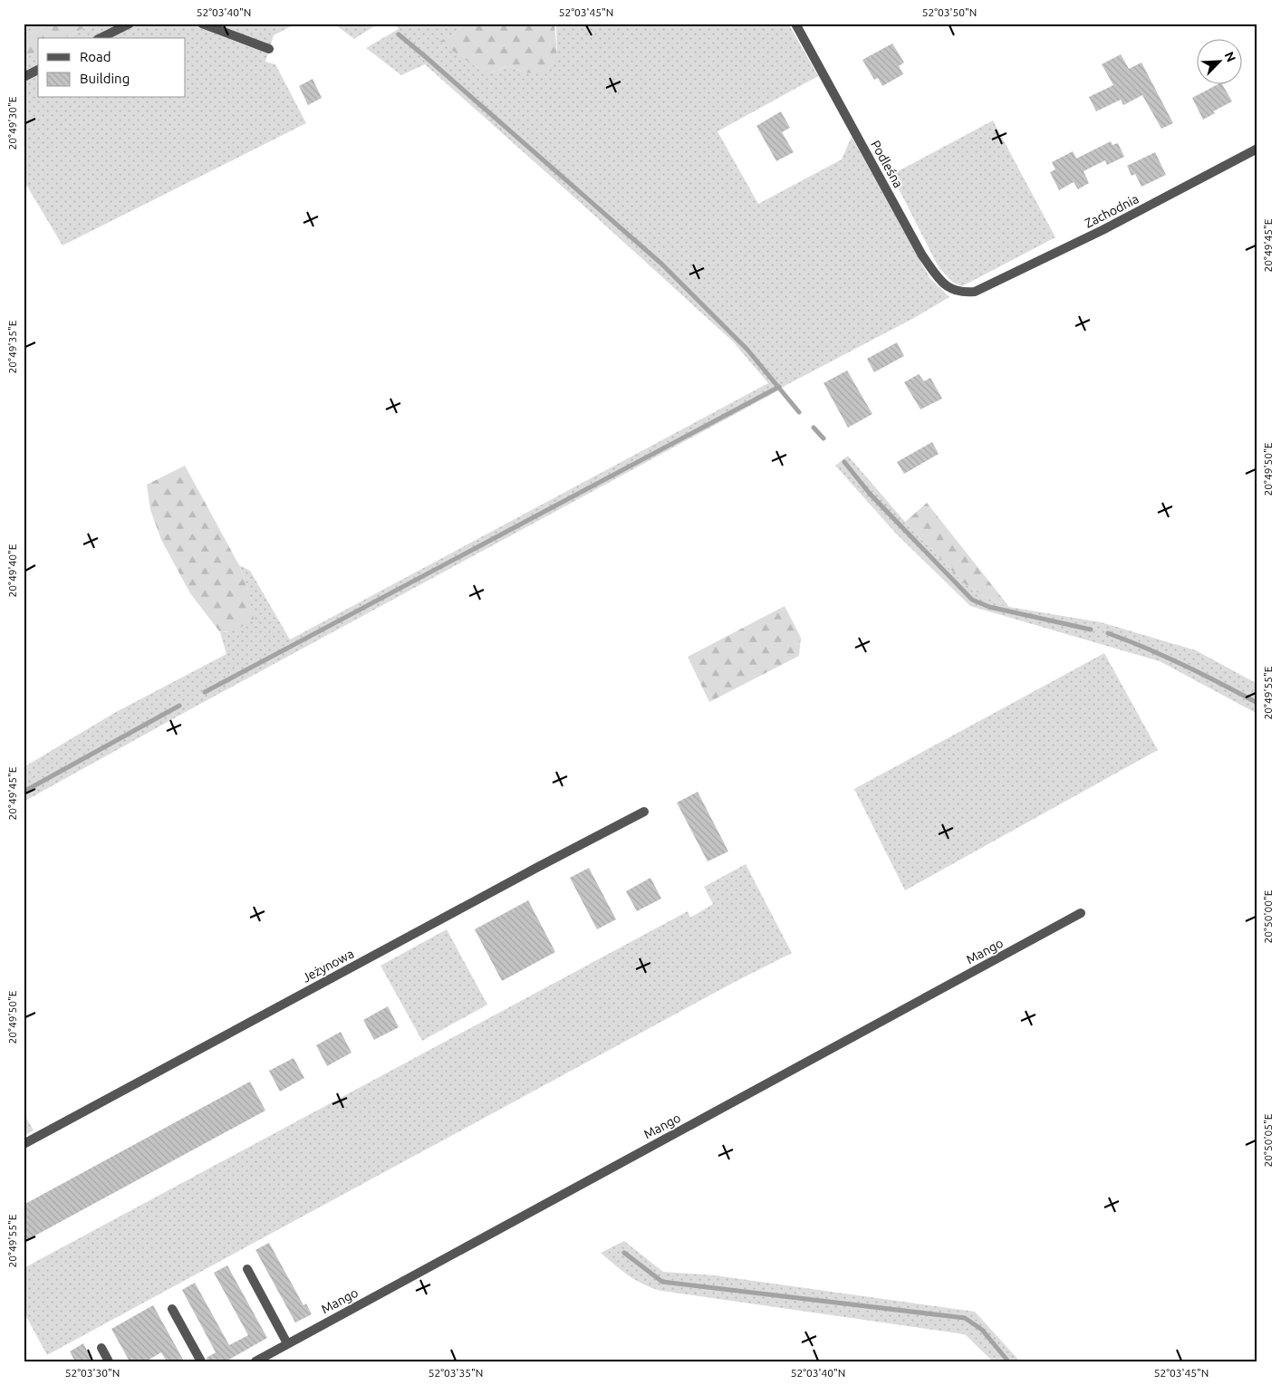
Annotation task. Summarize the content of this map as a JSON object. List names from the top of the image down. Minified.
{"streets":{"street":["Podleśna","Zachodnia","Mango","Jeżynowa"]},"crossings":[["Podleśna","Zachodnia"]],"legend":["Road","Building"],"north":"top right","coordinates":["52°03'40\"N","52°03'45\"N","52°03'50\"N","20°49'30\"E","20°49'45\"E","20°49'35\"E","20°49'50\"E","20°49'40\"E","20°49'55\"E","20°50'00\"E","20°50'05\"E","52°03'30\"N","52°03'35\"N"]}
